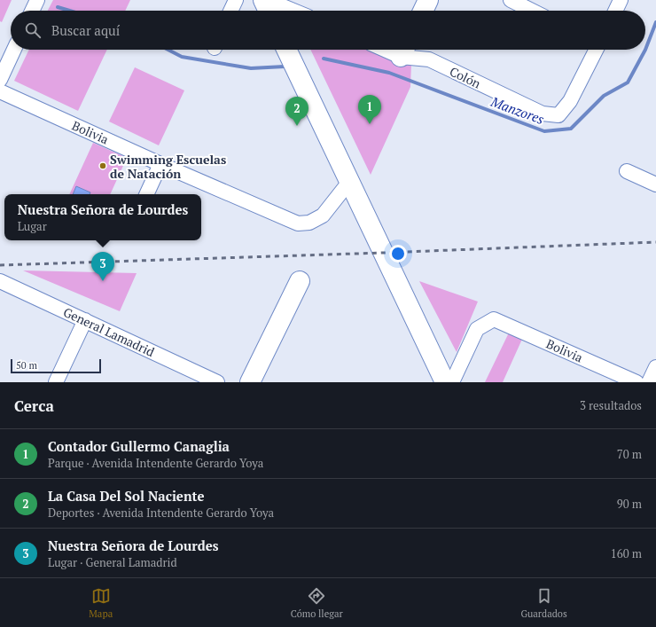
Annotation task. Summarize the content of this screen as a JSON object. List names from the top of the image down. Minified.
{"streets":{"street":["Colón","Bolivia","General Lamadrid"]},"water":["Manzores"],"places":["Swimming Escuelas de Natación"],"scale_bar":"50 m","page":{"search":"Buscar aquí","pins":["1","2","3"],"popup":["Nuestra Señora de Lourdes","Lugar"],"scale":"50 m","heading":["Cerca","3 resultados"],"list":[{"mark":"1","name":"Contador Gullermo Canaglia","note":"Parque · Avenida Intendente Gerardo Yoya","value":"70 m"},{"mark":"2","name":"La Casa Del Sol Naciente","note":"Deportes · Avenida Intendente Gerardo Yoya","value":"90 m"},{"mark":"3","name":"Nuestra Señora de Lourdes","note":"Lugar · General Lamadrid","value":"160 m"}],"nav":["Mapa","Cómo llegar","Guardados"]}}
